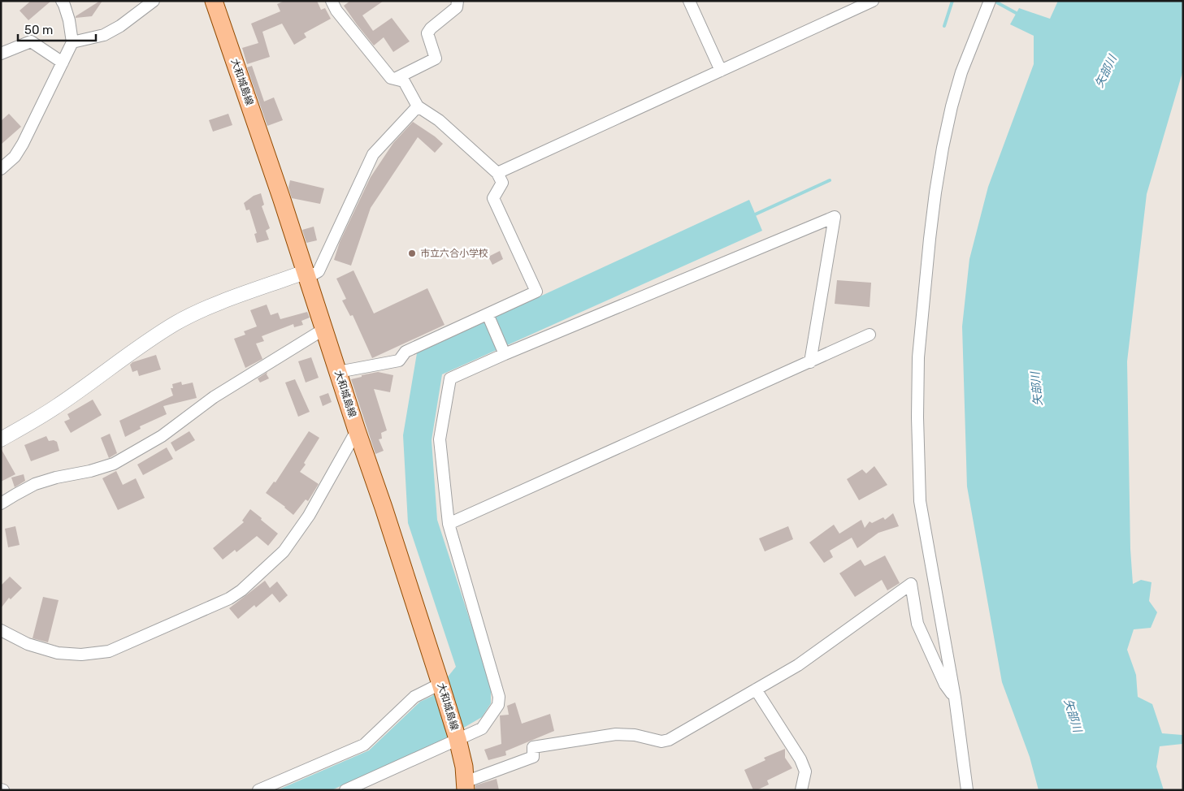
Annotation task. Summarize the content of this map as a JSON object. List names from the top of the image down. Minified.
{"streets":{"main road":["大和城島線"]},"water":["矢部川"],"places":["市立六合小学校"],"scale_bar":"50 m"}
